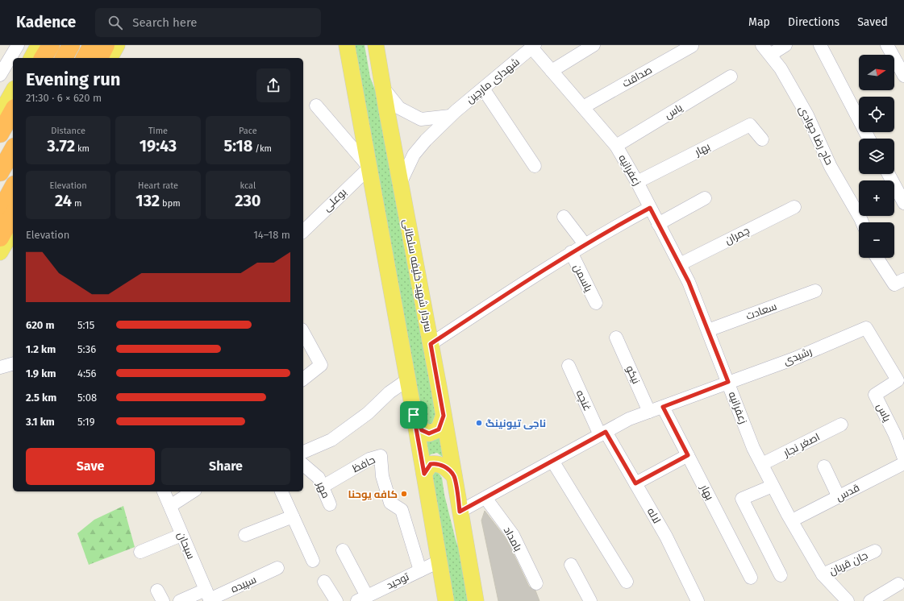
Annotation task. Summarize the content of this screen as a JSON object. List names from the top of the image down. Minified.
{"streets":{"main road":["سردار شهید خلیفه سلطانی"],"street":["صداقت","شهدای مارچین","یاس","حاج رضا جوادی","بهار","زعفرانیه","بوعلی","چمران","یاسمن","سعادت","رشیدی","نیکو","غنچه","اصغر نجار","حافظ","مهر","قدس","لاله","بامداد","سبحان","جان قربان","توحید","سپیده"]},"crossings":[["صداقت","زعفرانیه"],["شهدای مارچین","زعفرانیه"],["شهدای مارچین","سردار شهید خلیفه سلطانی"],["یاس","زعفرانیه"],["یاس","رشیدی"],["یاس","قدس"],["بهار","زعفرانیه"],["بهار","رشیدی"],["زعفرانیه","چمران"],["زعفرانیه","سعادت"],["زعفرانیه","رشیدی"],["زعفرانیه","اصغر نجار"],["زعفرانیه","قدس"],["زعفرانیه","جان قربان"],["سردار شهید خلیفه سلطانی","رشیدی"],["رشیدی","نیکو"],["رشیدی","غنچه"],["رشیدی","لاله"],["رشیدی","بامداد"],["غنچه","لاله"],["حافظ","مهر"],["حافظ","توحید"],["سبحان","سپیده"]],"places":["ناجی‌ تیونینگ","کافه یوحنا"],"north":"right","page":{"header":"Kadence","search":"Search here","nav":["Map","Directions","Saved"],"map_buttons":["+","−"],"heading":["Evening run","21:30 · 6 × 620 m"],"stats":[["Distance","3.72 km"],["Time","19:43"],["Pace","5:18 /km"],["Elevation","24 m"],["Heart rate","132 bpm"],["kcal","230"]],"chart":["Elevation","14–18 m"],"list":[{"name":"620 m","note":"5:15"},{"name":"1.2 km","note":"5:36"},{"name":"1.9 km","note":"4:56"},{"name":"2.5 km","note":"5:08"},{"name":"3.1 km","note":"5:19"}],"buttons":["Save","Share"]}}
